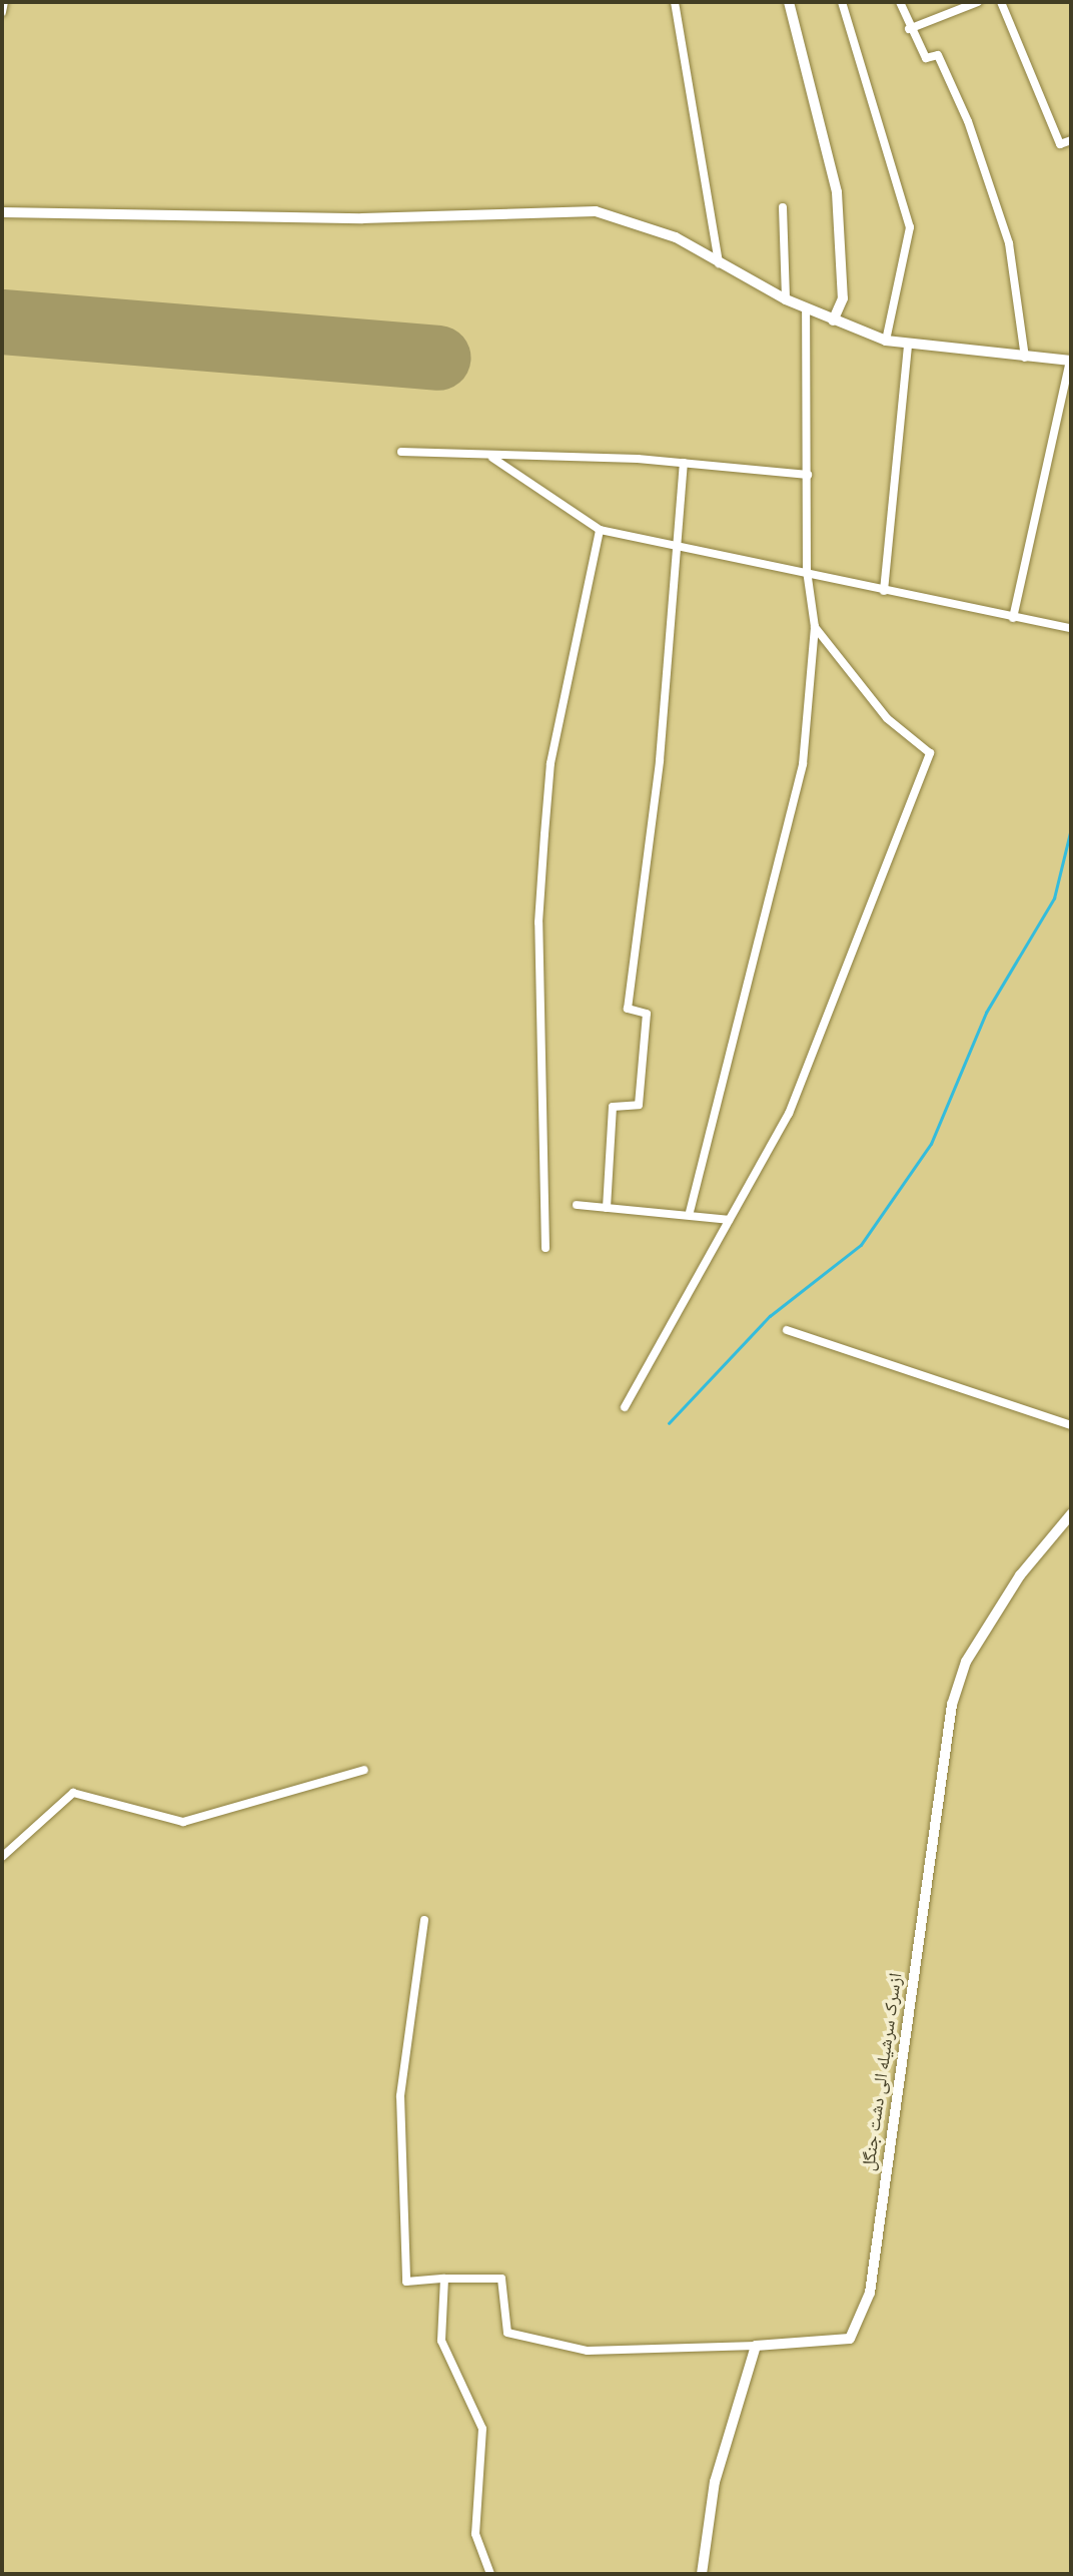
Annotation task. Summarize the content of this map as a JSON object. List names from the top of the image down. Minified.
{"streets":{"street":["ازسرک سرشیله الی دشت جنگل"]}}
